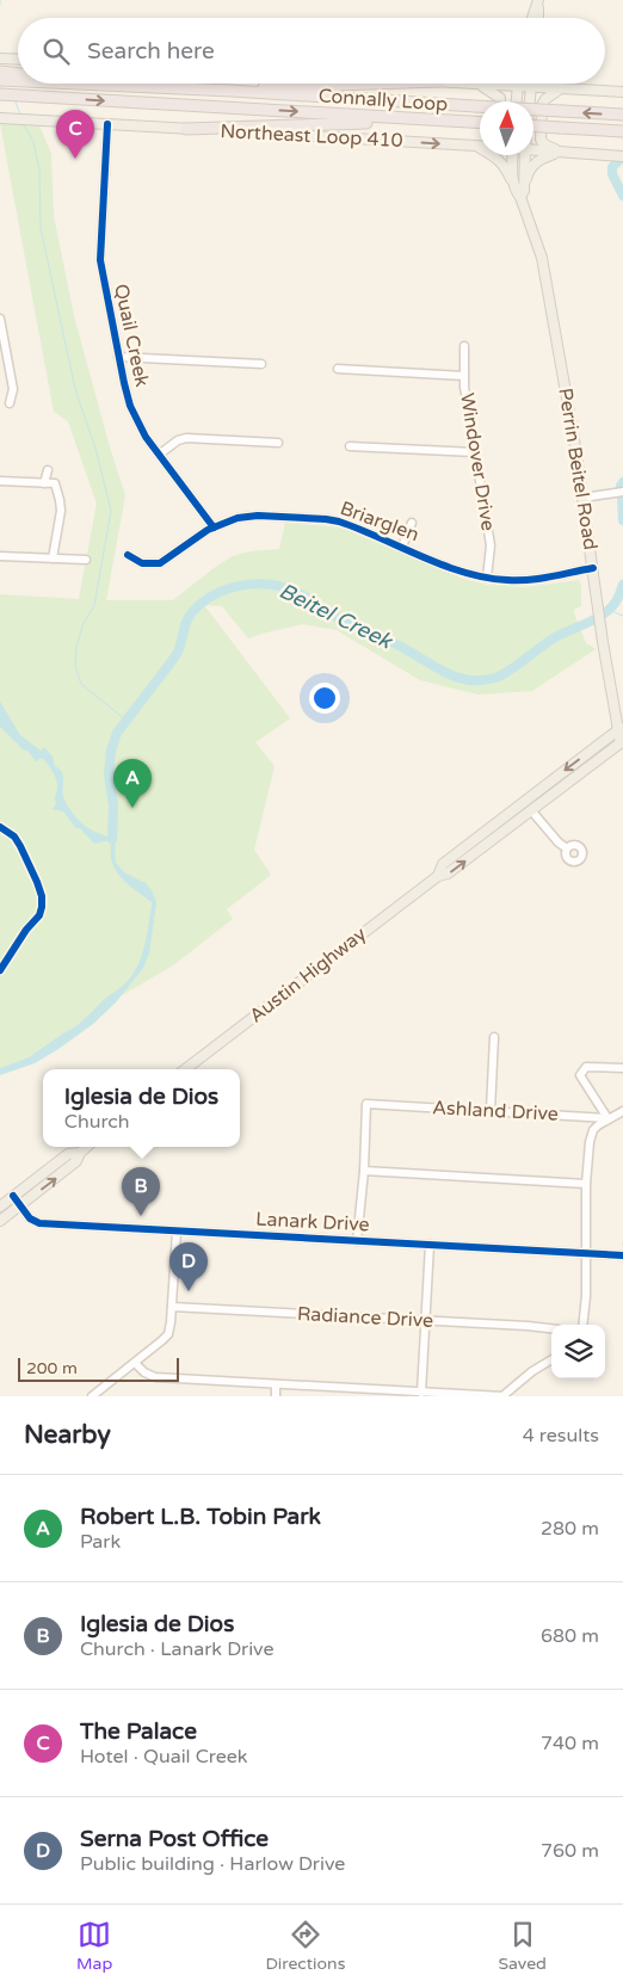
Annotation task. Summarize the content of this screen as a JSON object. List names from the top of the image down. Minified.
{"streets":{"highway":["Connally Loop"],"main road":["Northeast Loop 410","Perrin Beitel Road","Austin Highway"],"street":["Quail Creek","Windover Drive","Briarglen","Ashland Drive","Lanark Drive","Radiance Drive"]},"crossings":[["Northeast Loop 410","Quail Creek"],["Quail Creek","Briarglen"],["Windover Drive","Briarglen"],["Perrin Beitel Road","Briarglen"],["Perrin Beitel Road","Austin Highway"]],"one_way":["Northeast Loop 410"],"water":["Beitel Creek"],"scale_bar":"200 m","north":"top","page":{"search":"Search here","pins":["C","A","B","D"],"popup":["Iglesia de Dios","Church"],"scale":"200 m","heading":["Nearby","4 results"],"list":[{"mark":"A","name":"Robert L.B. Tobin Park","note":"Park","value":"280 m"},{"mark":"B","name":"Iglesia de Dios","note":"Church · Lanark Drive","value":"680 m"},{"mark":"C","name":"The Palace","note":"Hotel · Quail Creek","value":"740 m"},{"mark":"D","name":"Serna Post Office","note":"Public building · Harlow Drive","value":"760 m"}],"nav":["Map","Directions","Saved"]}}
